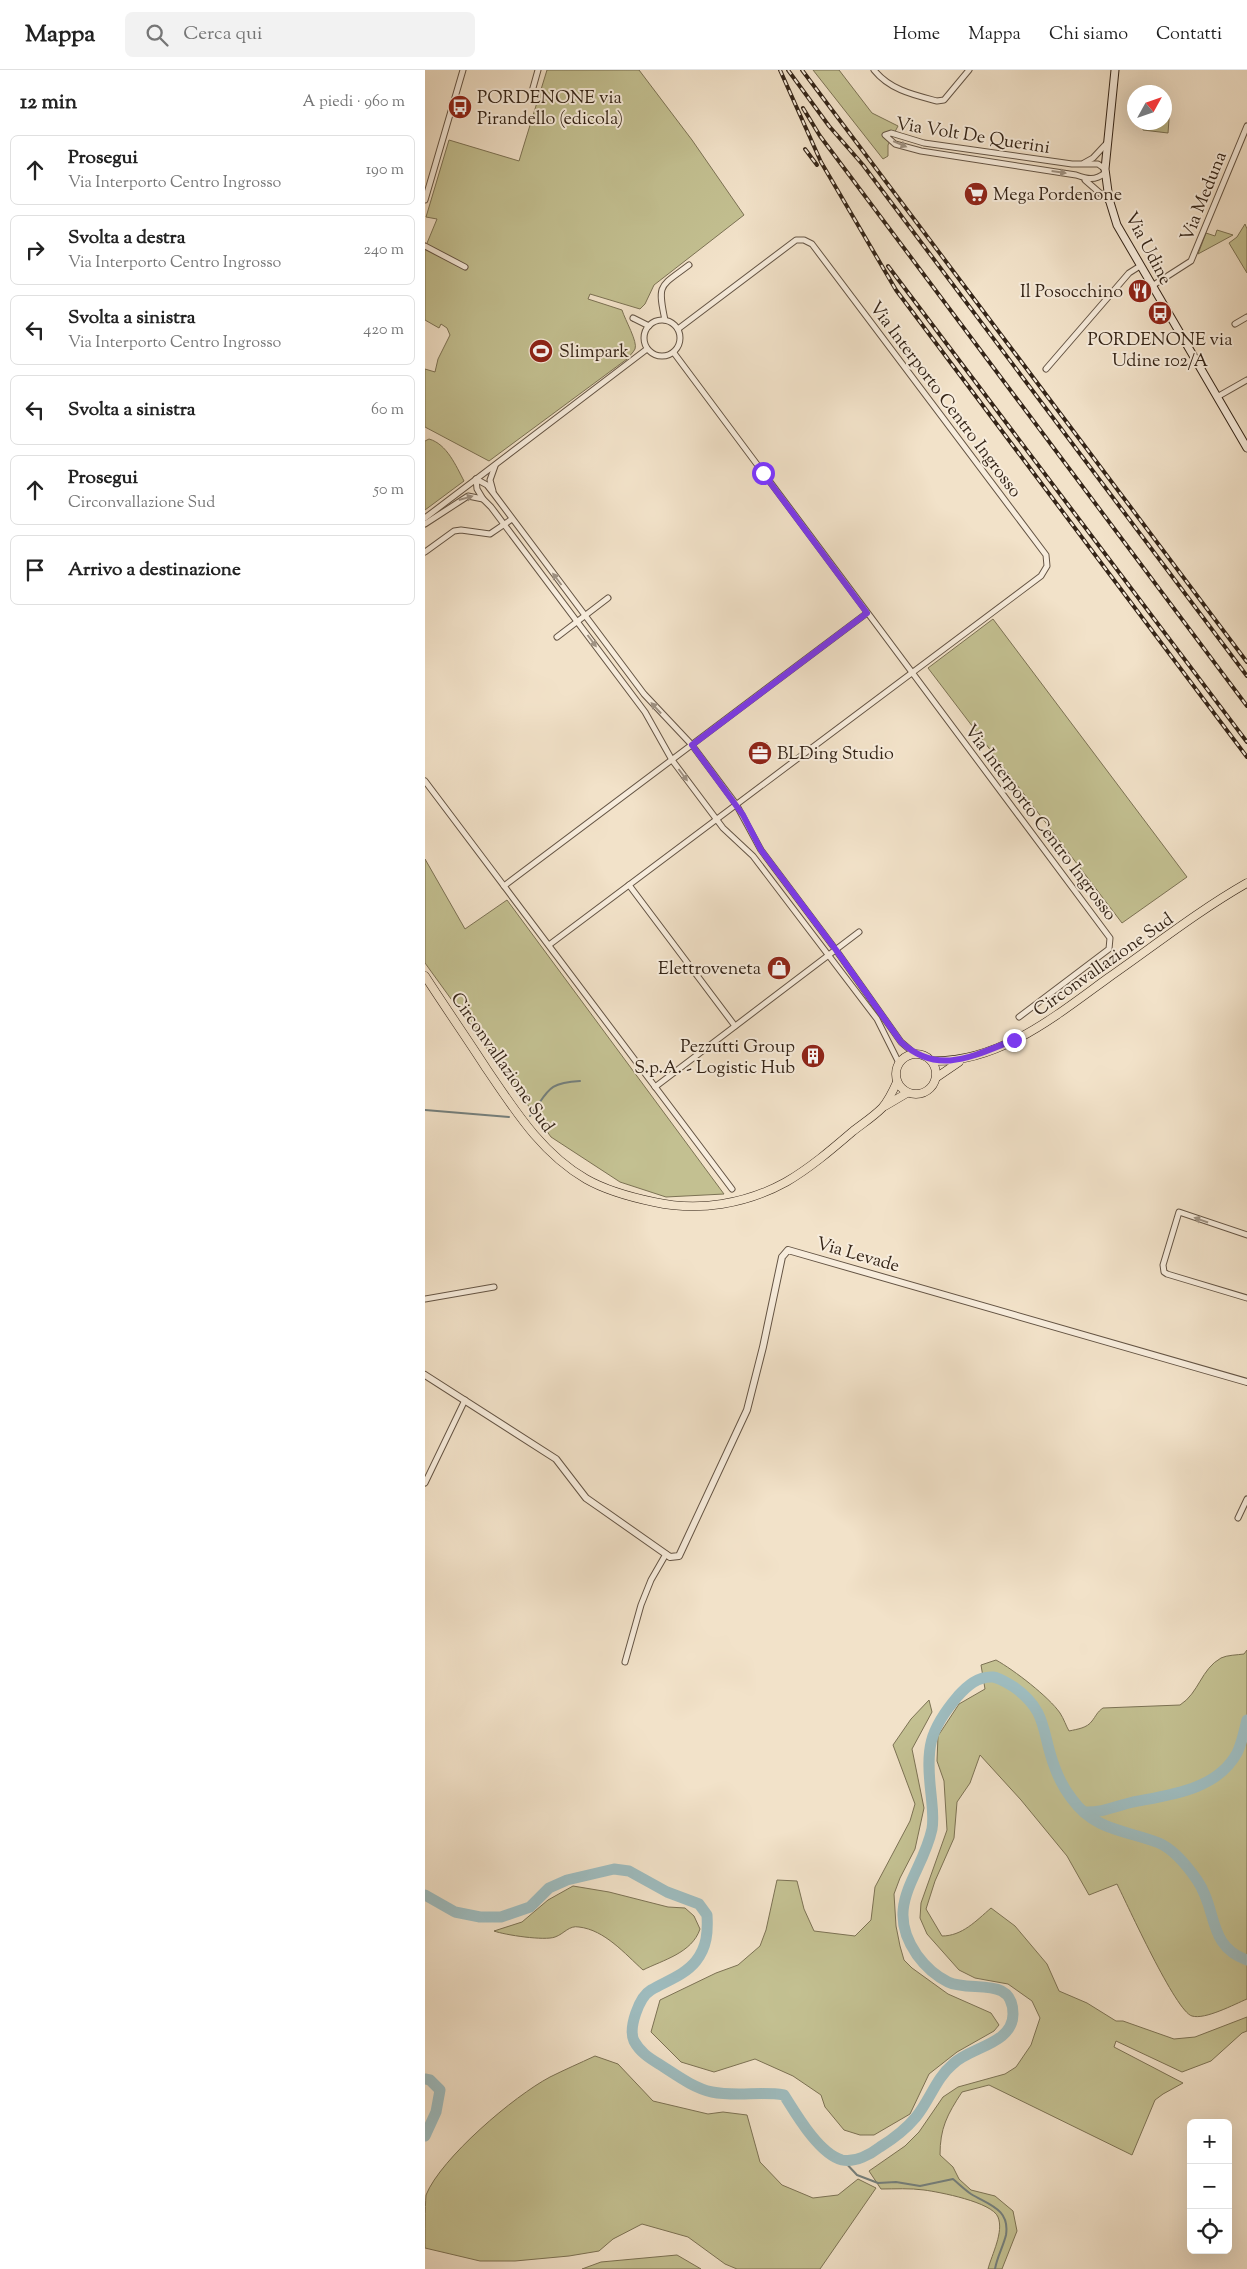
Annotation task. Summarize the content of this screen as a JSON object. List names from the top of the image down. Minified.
{"streets":{"main road":["Via Udine","Circonvallazione Sud"],"street":["Via Volt De Querini","Via Meduna","Via Interporto Centro Ingrosso","Via Levade"]},"crossings":[["Via Volt De Querini","Via Udine"],["Via Meduna","Via Udine"]],"places":{"bus stop":["PORDENONE via Pirandello (edicola)","PORDENONE via Udine 102/A"],"supermarket":["Mega Pordenone"],"restaurant":["Il Posocchino"],"sports":["Slimpark"],"office":["BLDing Studio"],"shop":["Elettroveneta"],"building":["Pezzutti Group S.p.A. - Logistic Hub"]},"north":"top right","page":{"header":"Mappa","search":"Cerca qui","nav":["Home","Mappa","Chi siamo","Contatti"],"heading":["12 min","A piedi · 960 m"],"list":[["Prosegui","Via Interporto Centro Ingrosso","190 m"],["Svolta a destra","Via Interporto Centro Ingrosso","240 m"],["Svolta a sinistra","Via Interporto Centro Ingrosso","420 m"],["Svolta a sinistra","60 m"],["Prosegui","Circonvallazione Sud","50 m"],"Arrivo a destinazione"],"map_buttons":["+","−"]}}
